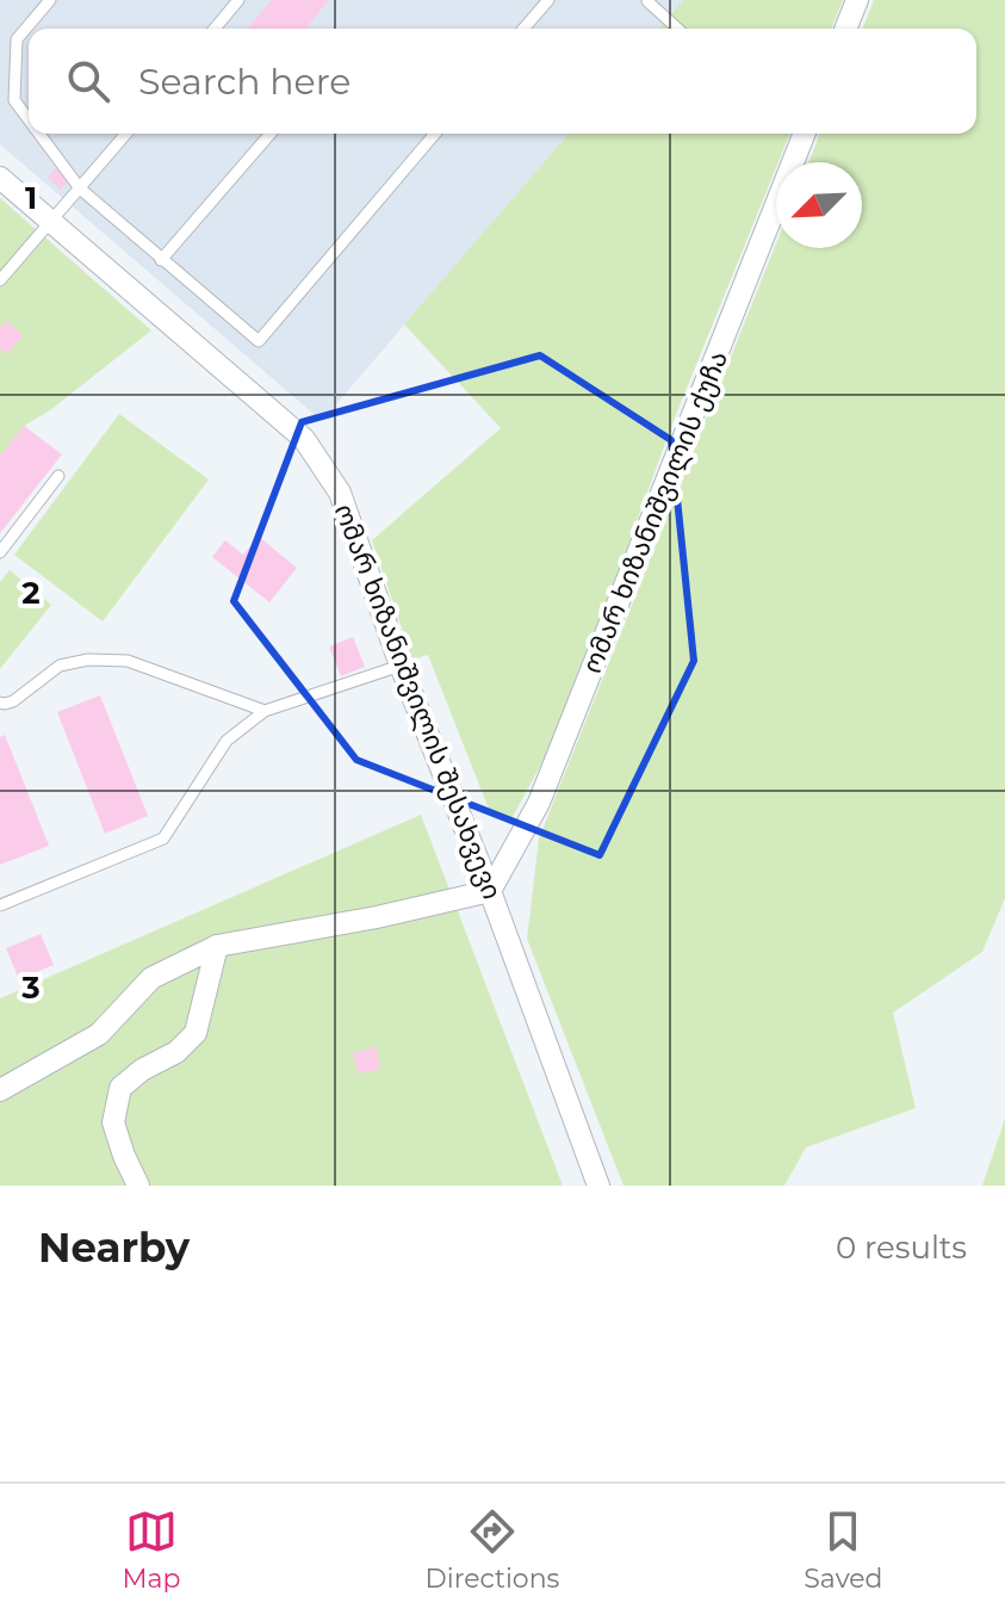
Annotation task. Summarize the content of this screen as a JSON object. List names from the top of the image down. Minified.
{"streets":{"street":["ომარ ხიზანიშვილის ქუჩა","ომარ ხიზანიშვილის შესახვევი"]},"crossings":[["ომარ ხიზანიშვილის ქუჩა","ომარ ხიზანიშვილის შესახვევი"]],"north":"bottom left","page":{"search":"Search here","heading":["Nearby","0 results"],"nav":["Map","Directions","Saved"]},"grid":{"rows":["1","2","3"]}}
